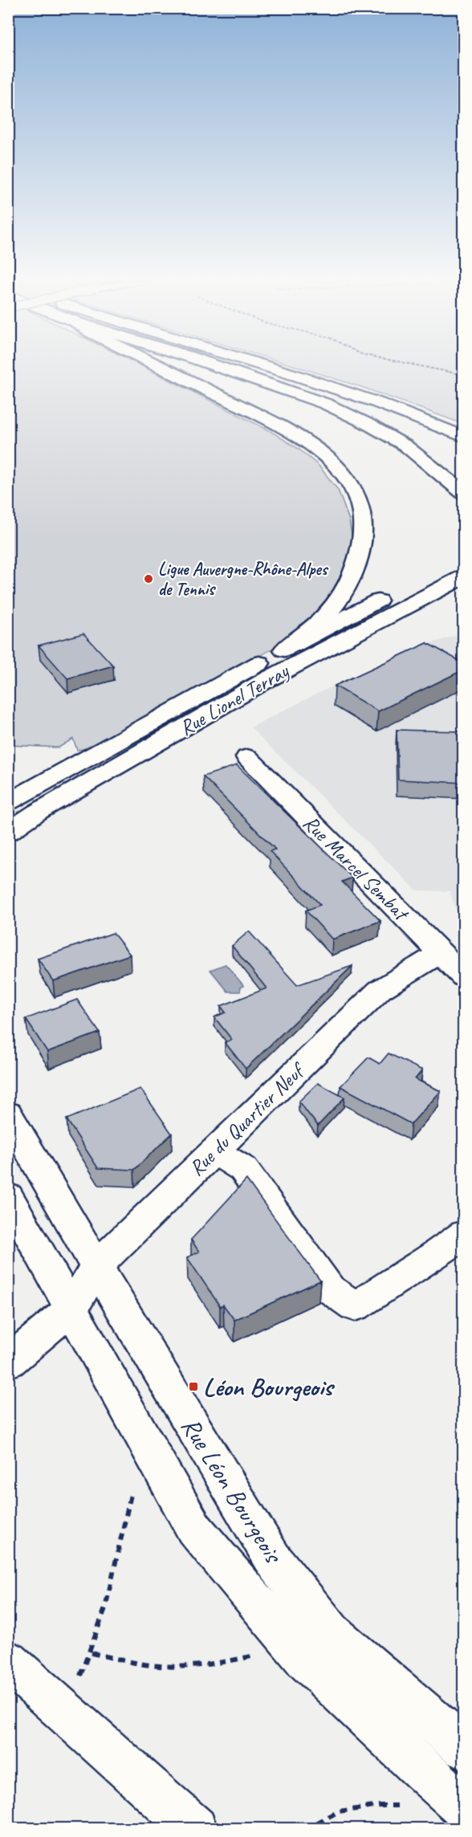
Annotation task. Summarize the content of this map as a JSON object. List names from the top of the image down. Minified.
{"streets":{"main road":["Rue Lionel Terray","Rue Marcel Sembat","Rue du Quartier Neuf","Rue Léon Bourgeois"]},"crossings":[["Rue Marcel Sembat","Rue du Quartier Neuf"],["Rue du Quartier Neuf","Rue Léon Bourgeois"]],"places":{"other":["Ligue Auvergne-Rhône-Alpes de Tennis"],"transit":["Léon Bourgeois"]}}
